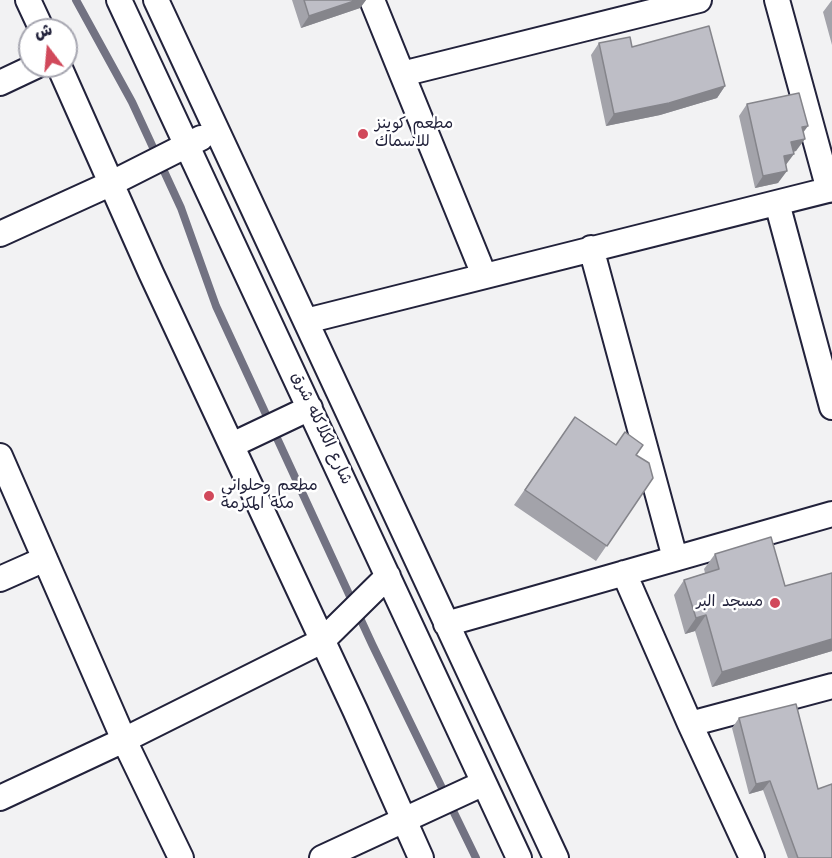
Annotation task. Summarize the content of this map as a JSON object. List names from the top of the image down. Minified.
{"streets":{"street":["شارع الكلاكله شرق"]},"places":["مطعم كوينز للاسماك","مطعم وحلواني مكة المكرمة","مسجد البر"],"north":"top"}
